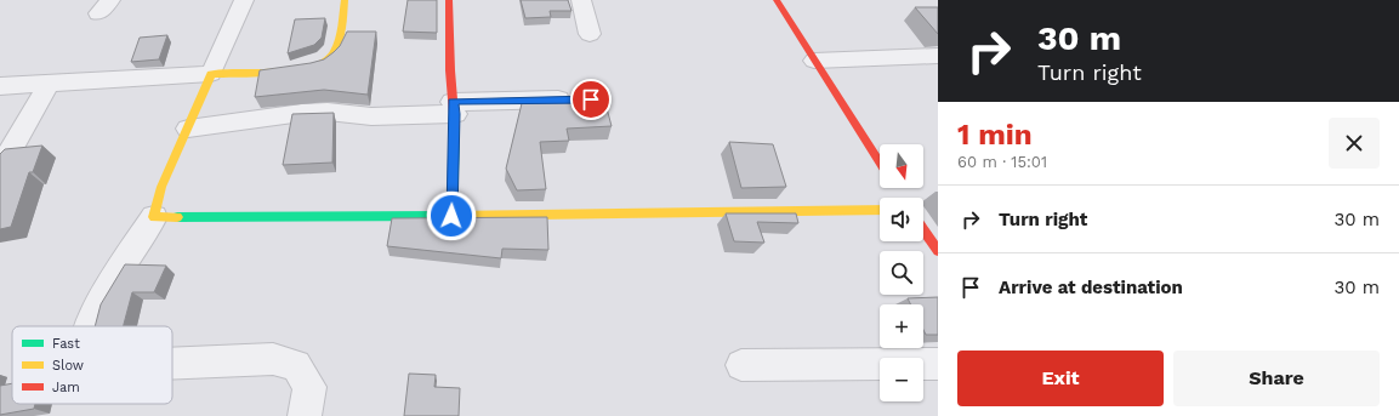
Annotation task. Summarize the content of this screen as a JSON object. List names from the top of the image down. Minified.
{"legend":["Fast","Slow","Jam"],"north":"bottom","page":{"turn":["30 m","Turn right"],"heading":["1 min","60 m · 15:01"],"map_buttons":["+","−"],"list":[{"name":"Turn right","value":"30 m"},{"name":"Arrive at destination","value":"30 m"}],"buttons":["Exit","Share"]}}
